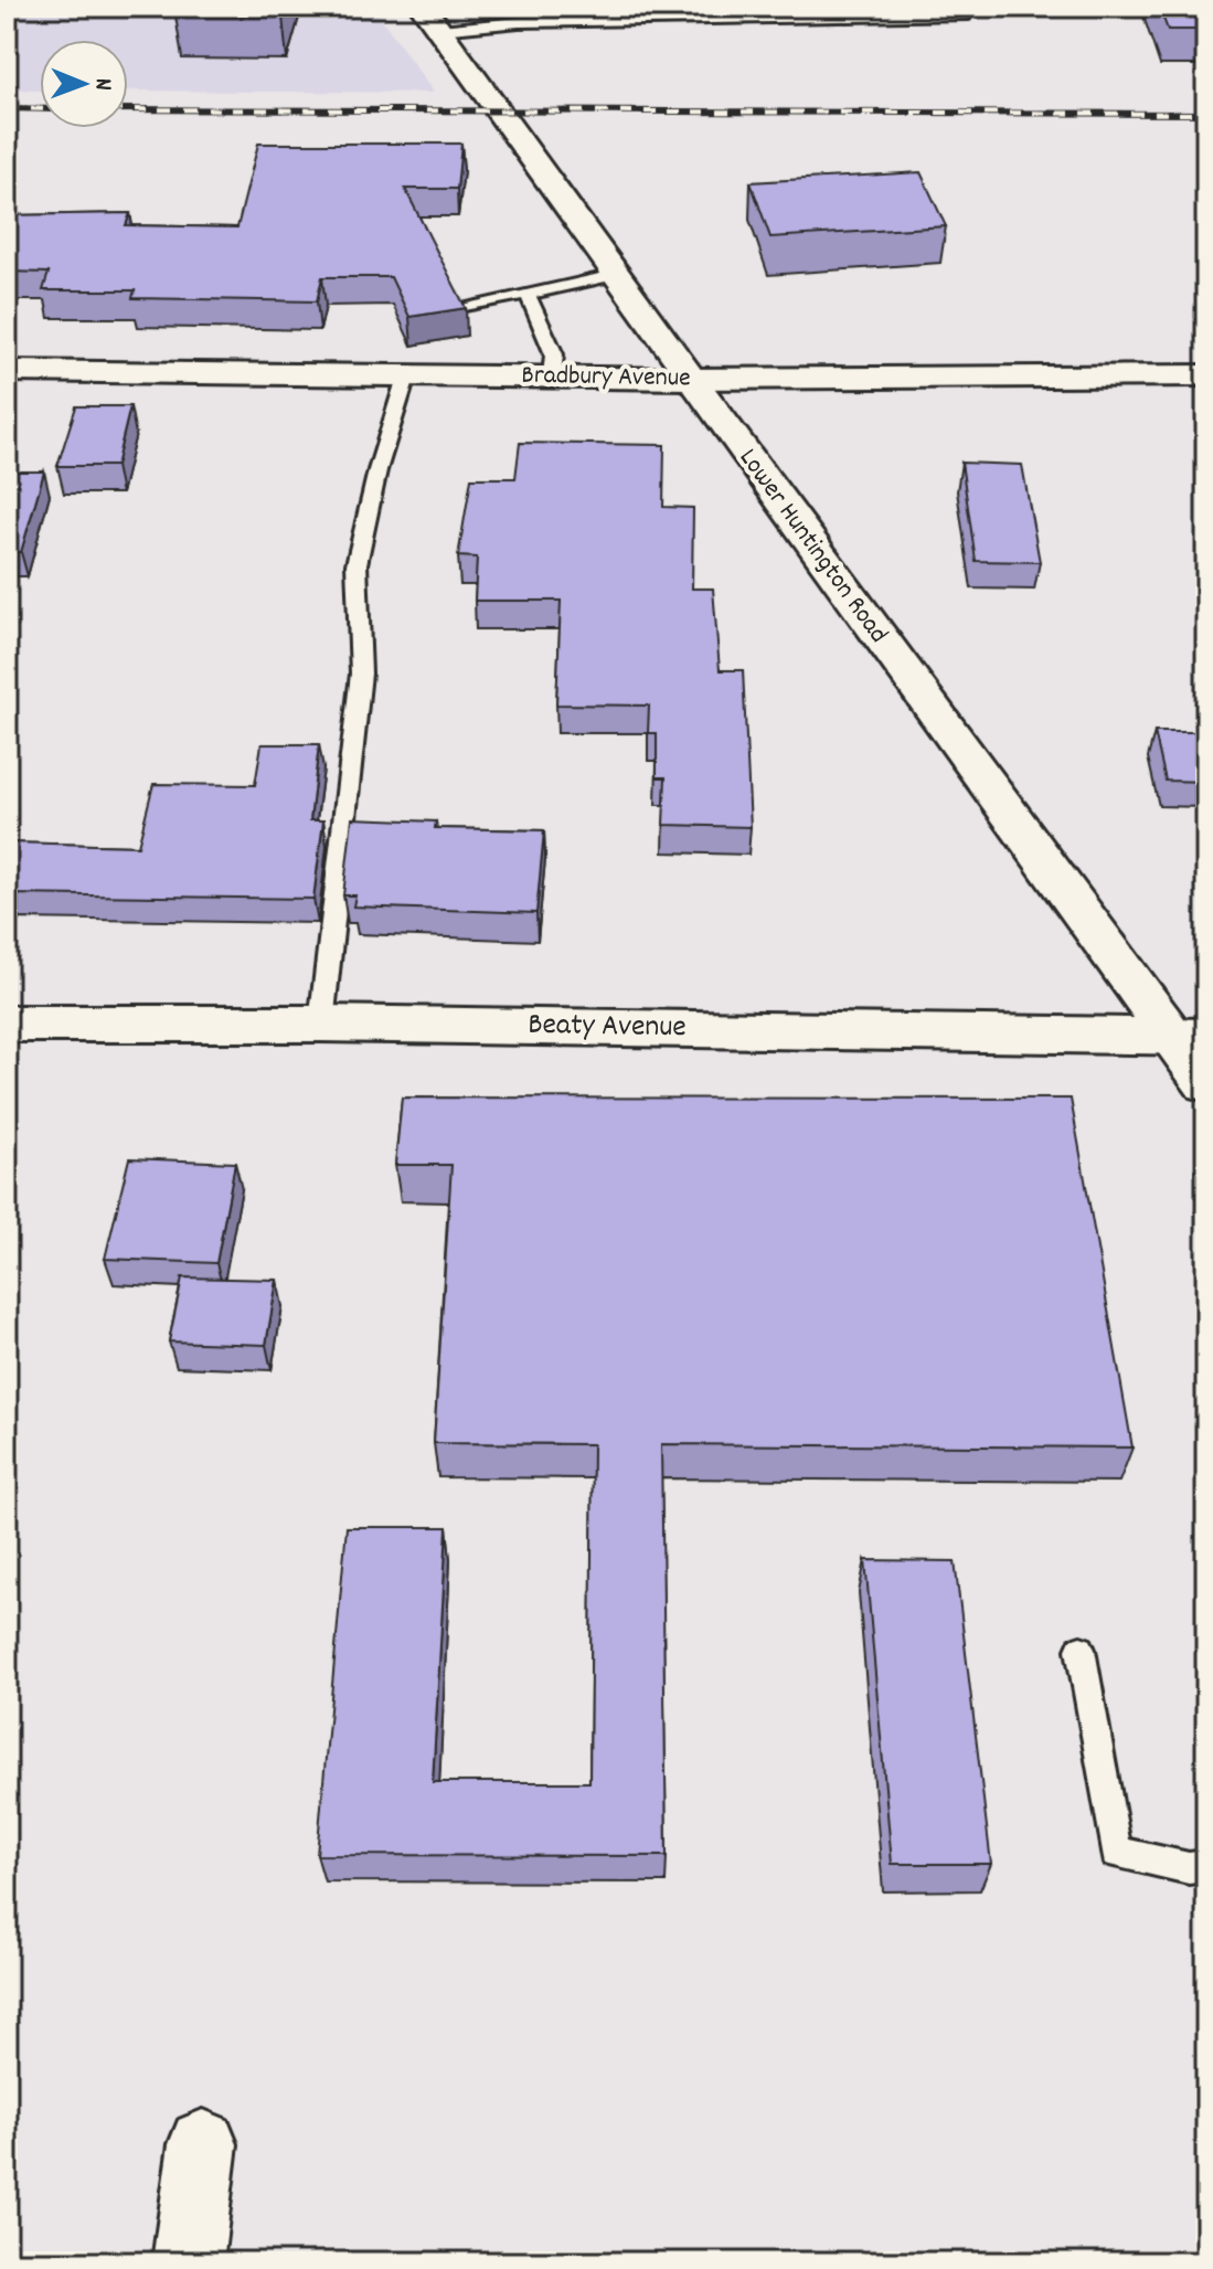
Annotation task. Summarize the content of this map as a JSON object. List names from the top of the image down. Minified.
{"streets":{"street":["Bradbury Avenue","Lower Huntington Road","Beaty Avenue"]},"crossings":[["Bradbury Avenue","Lower Huntington Road"],["Lower Huntington Road","Beaty Avenue"]],"north":"right"}
